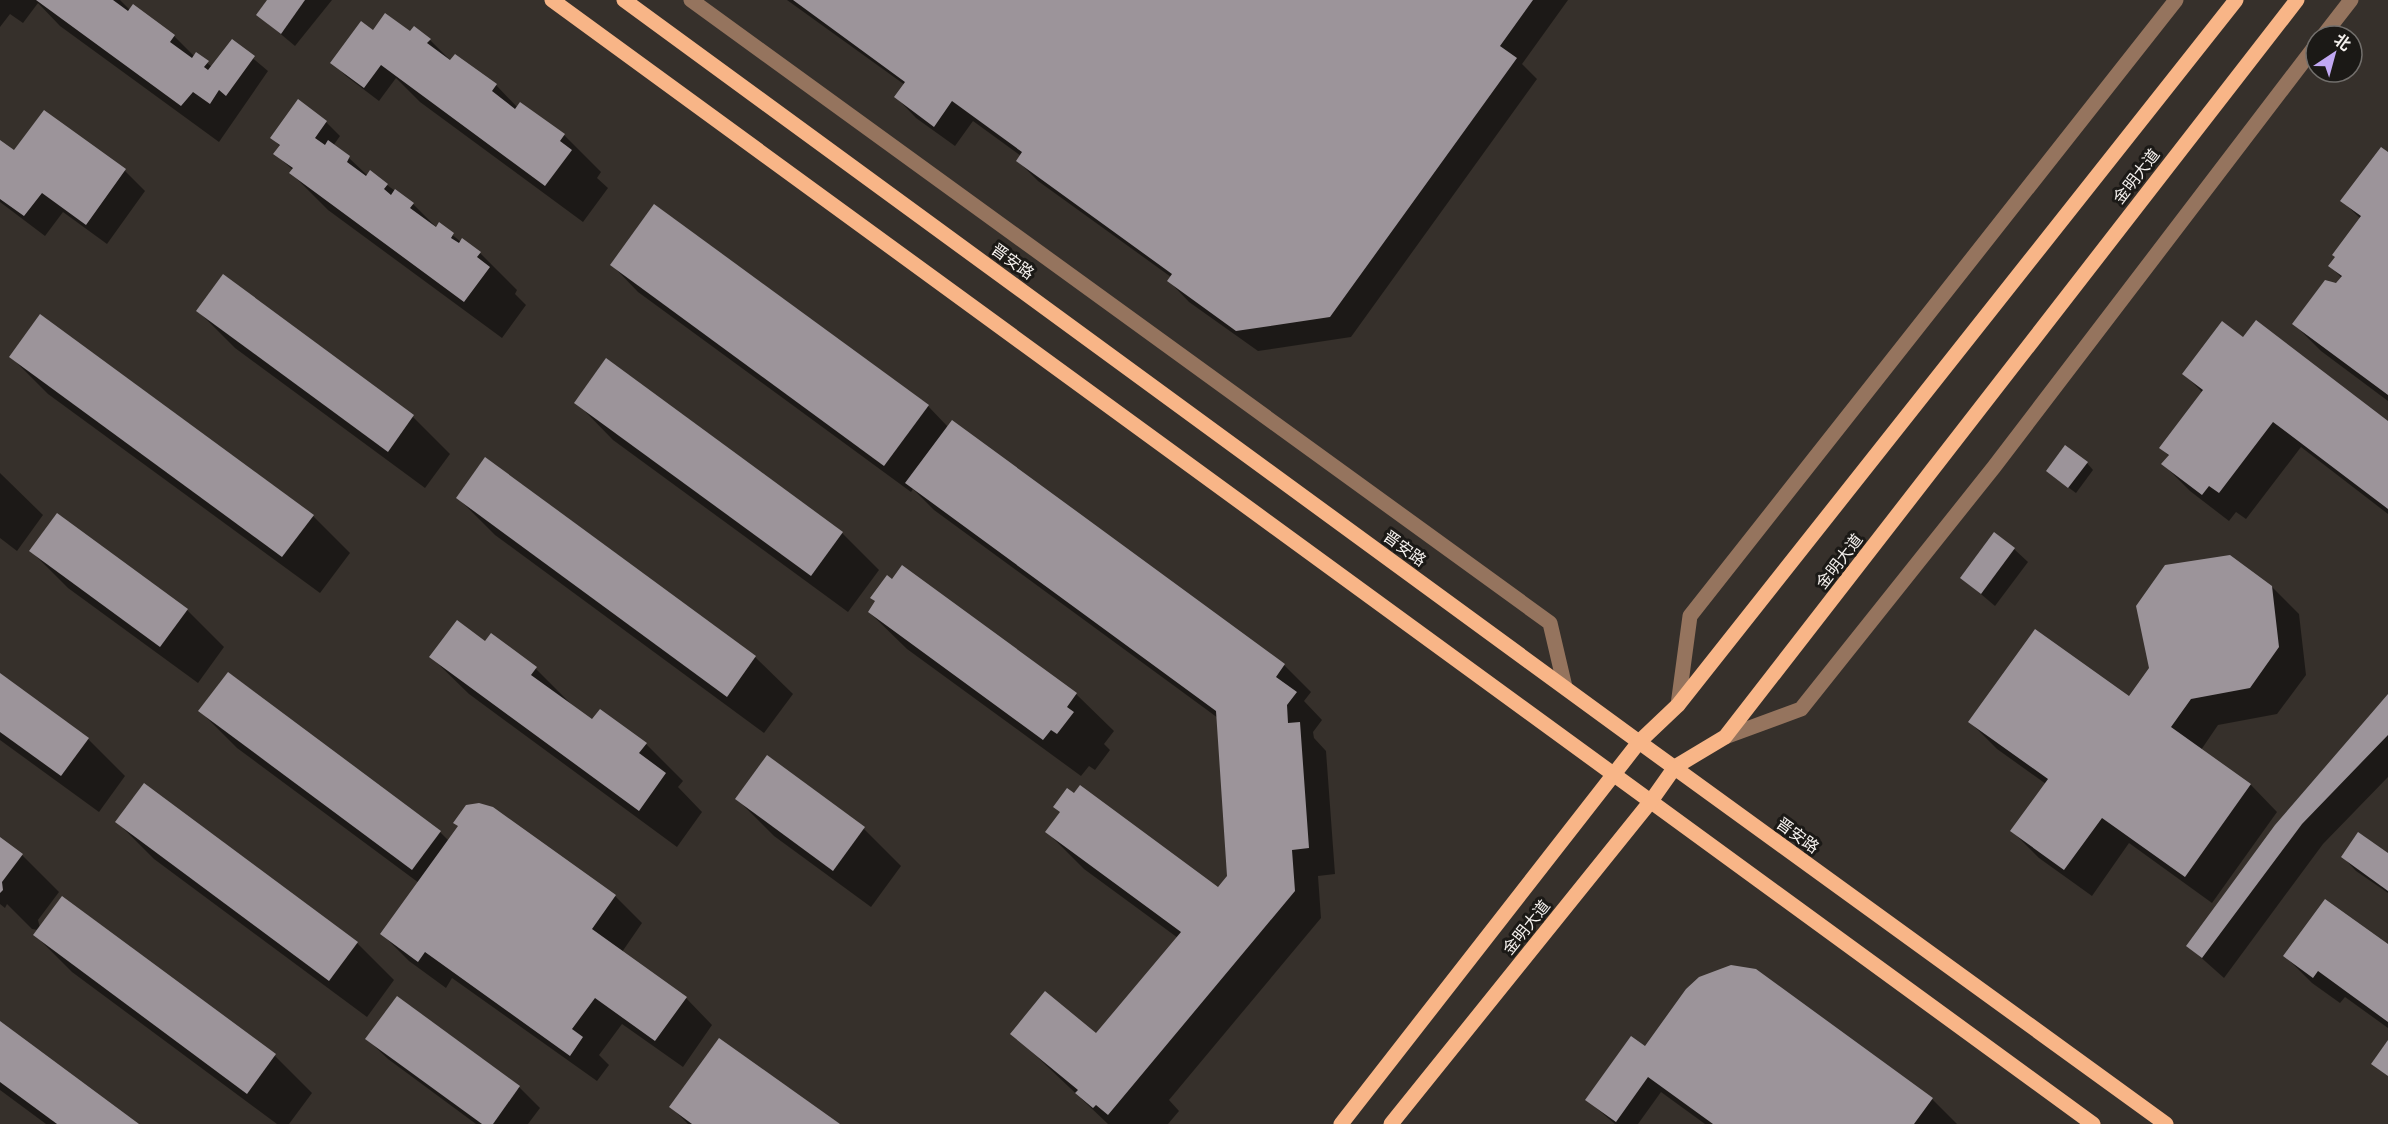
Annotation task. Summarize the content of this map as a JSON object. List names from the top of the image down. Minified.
{"streets":{"main road":["金明大道","晋安路"]},"crossings":[["金明大道","晋安路"]],"north":"top right"}
